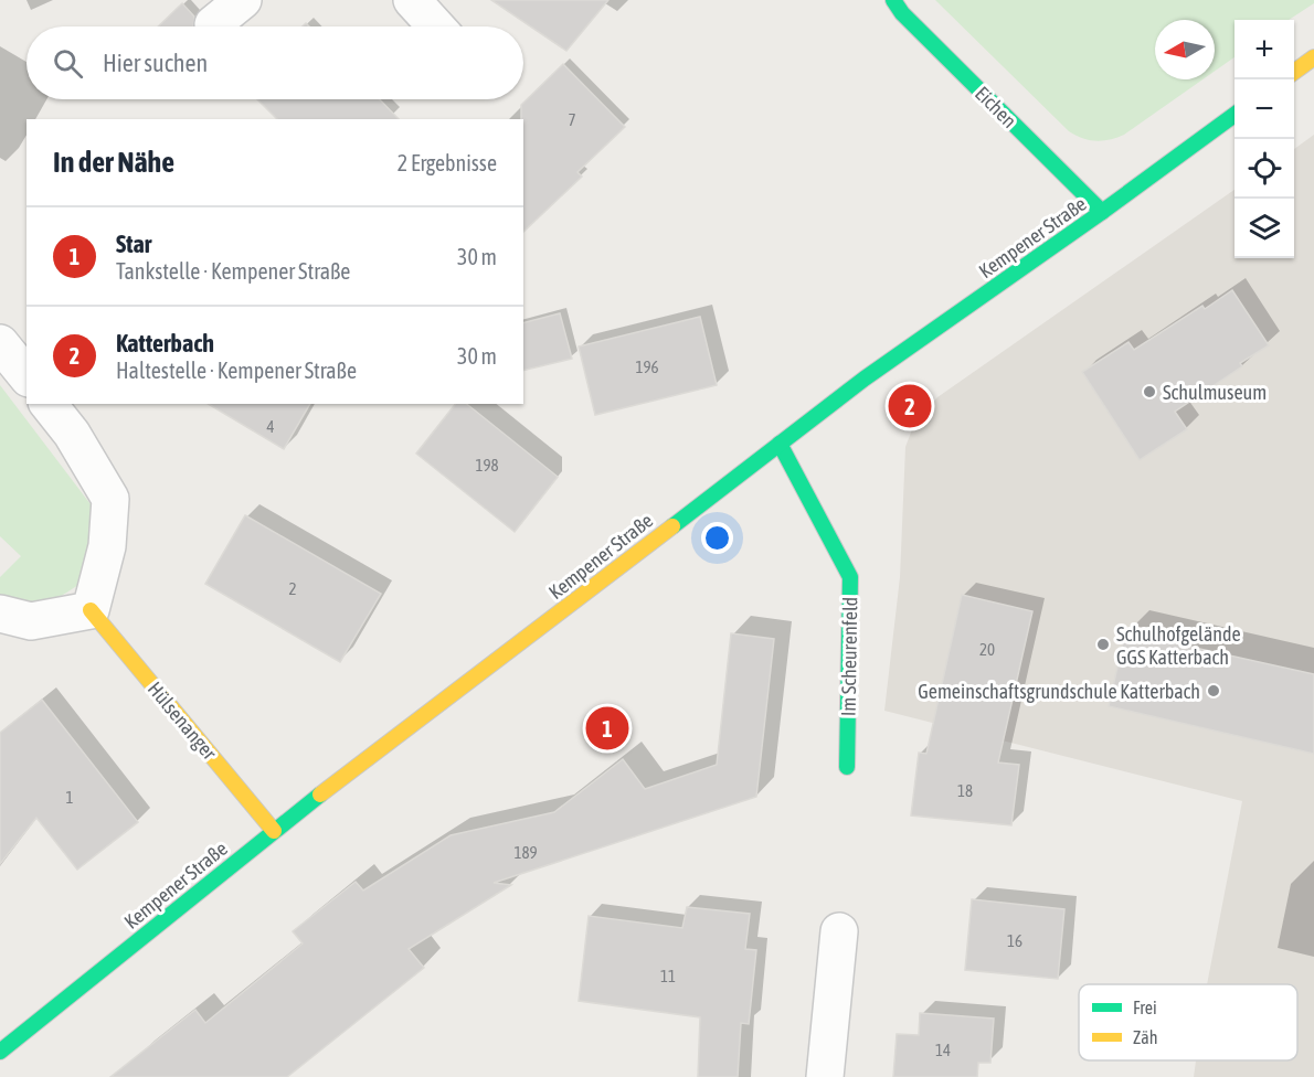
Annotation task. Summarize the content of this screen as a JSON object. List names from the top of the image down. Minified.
{"streets":{"main road":["Eichen","Kempener Straße","Im Scheurenfeld","Hülsenanger"]},"crossings":[["Eichen","Kempener Straße"],["Kempener Straße","Im Scheurenfeld"],["Kempener Straße","Hülsenanger"]],"places":["Schulmuseum","Schulhofgelände GGS Katterbach","Gemeinschaftsgrundschule Katterbach"],"house_numbers":["7","196","4","198","2","20","18","1","189","16","11","14"],"legend":["Frei","Zäh"],"north":"left","page":{"map_buttons":["+","−"],"search":"Hier suchen","heading":["In der Nähe","2 Ergebnisse"],"list":[{"mark":"1","name":"Star","note":"Tankstelle · Kempener Straße","value":"30 m"},{"mark":"2","name":"Katterbach","note":"Haltestelle · Kempener Straße","value":"30 m"}],"pins":["2","1"]}}
